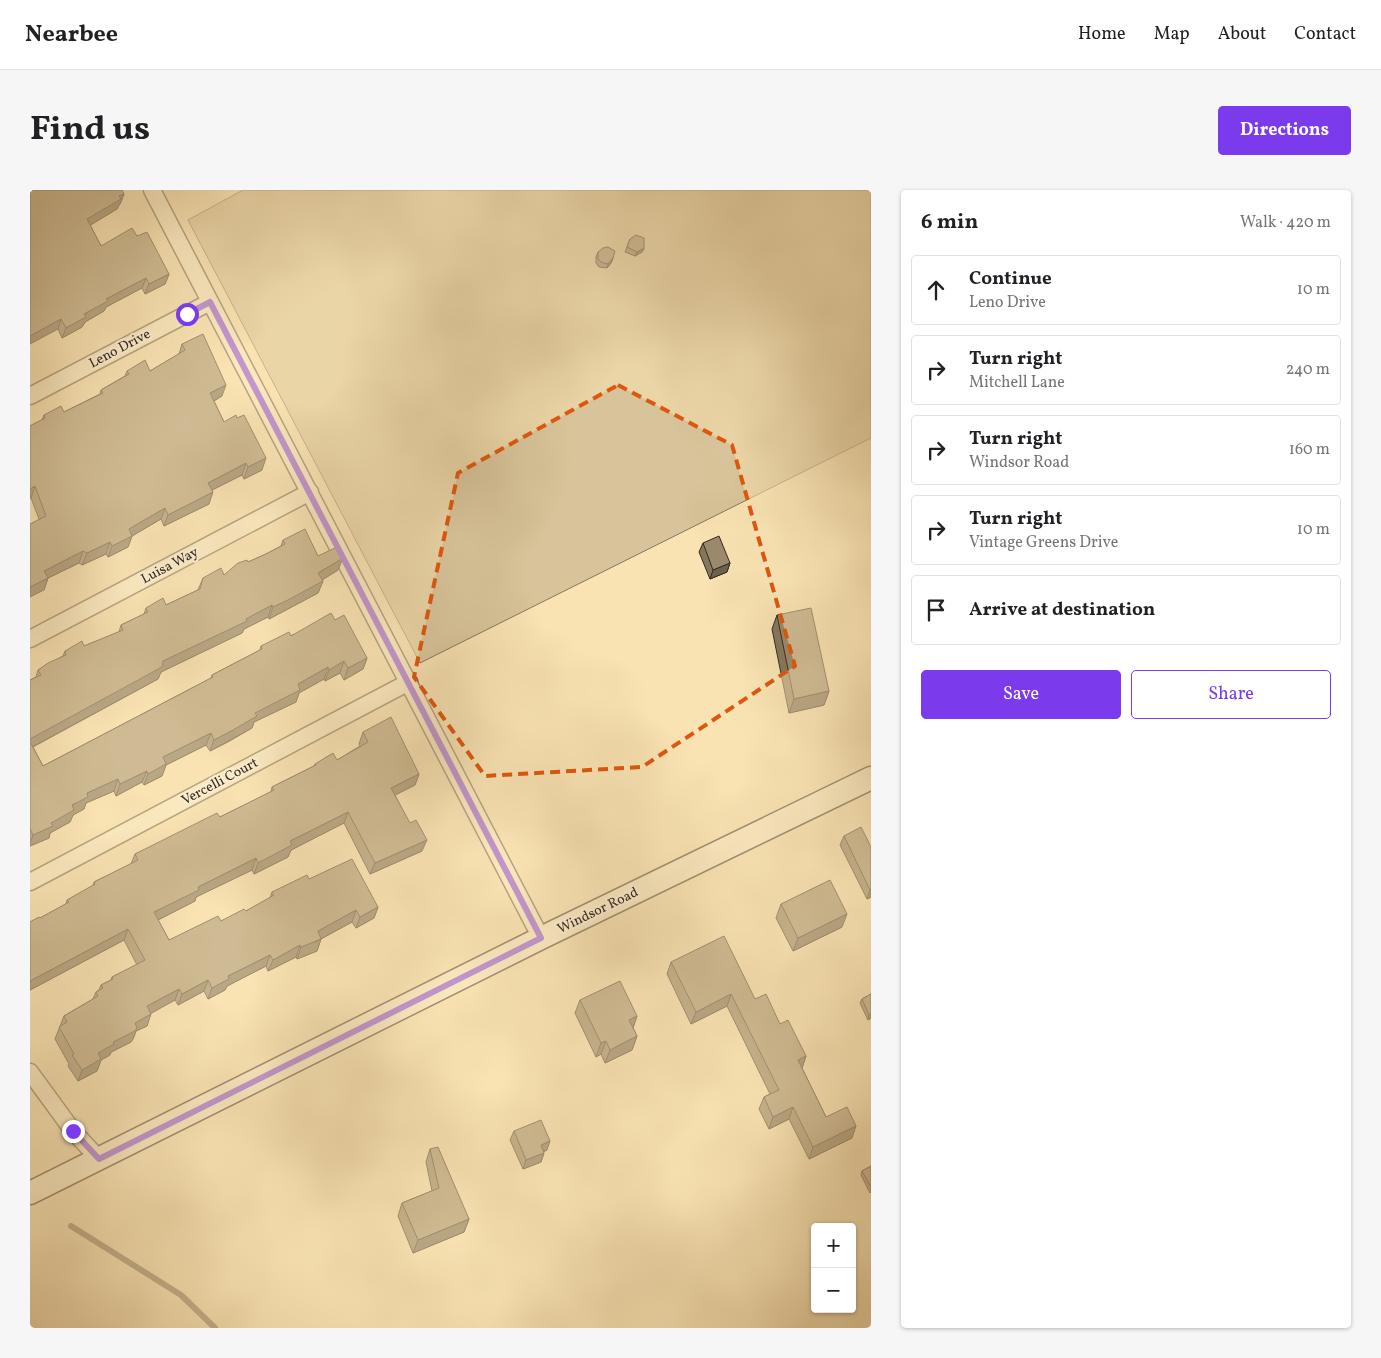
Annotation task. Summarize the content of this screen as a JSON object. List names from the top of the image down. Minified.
{"streets":{"main road":["Windsor Road"],"street":["Leno Drive","Luisa Way","Vercelli Court"]},"page":{"header":"Nearbee","nav":["Home","Map","About","Contact"],"title":"Find us","buttons":["Directions",["Save","Share"]],"heading":["6 min","Walk · 420 m"],"list":[["Continue","Leno Drive","10 m"],["Turn right","Mitchell Lane","240 m"],["Turn right","Windsor Road","160 m"],["Turn right","Vintage Greens Drive","10 m"],"Arrive at destination"],"map_buttons":["+","−"]}}
